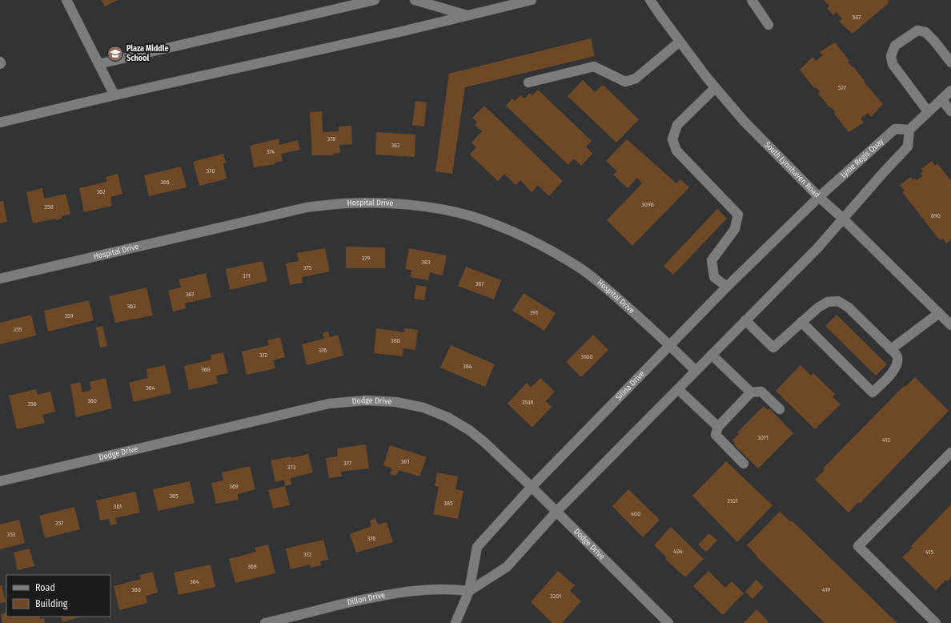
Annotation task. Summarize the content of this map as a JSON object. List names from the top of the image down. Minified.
{"streets":{"street":["Lyme Regis Quay","South Lynnhaven Road","Hospital Drive","Silina Drive","Dodge Drive","Dillon Drive"]},"crossings":[["Lyme Regis Quay","South Lynnhaven Road"],["Lyme Regis Quay","Silina Drive"],["South Lynnhaven Road","Silina Drive"],["Hospital Drive","Silina Drive"],["Silina Drive","Dodge Drive"],["Silina Drive","Dillon Drive"]],"places":{"school or university":["Plaza Middle School"]},"house_numbers":["507","527","378","382","374","370","366","362","3096","358","690","379","383","375","371","387","367","363","391","359","355","380","376","372","3100","384","368","364","360","3108","356","3011","413","381","377","373","369","365","3101","385","361","400","357","353","376","404","415","372","368","364","360","419","3201"],"legend":["Road","Building"]}
